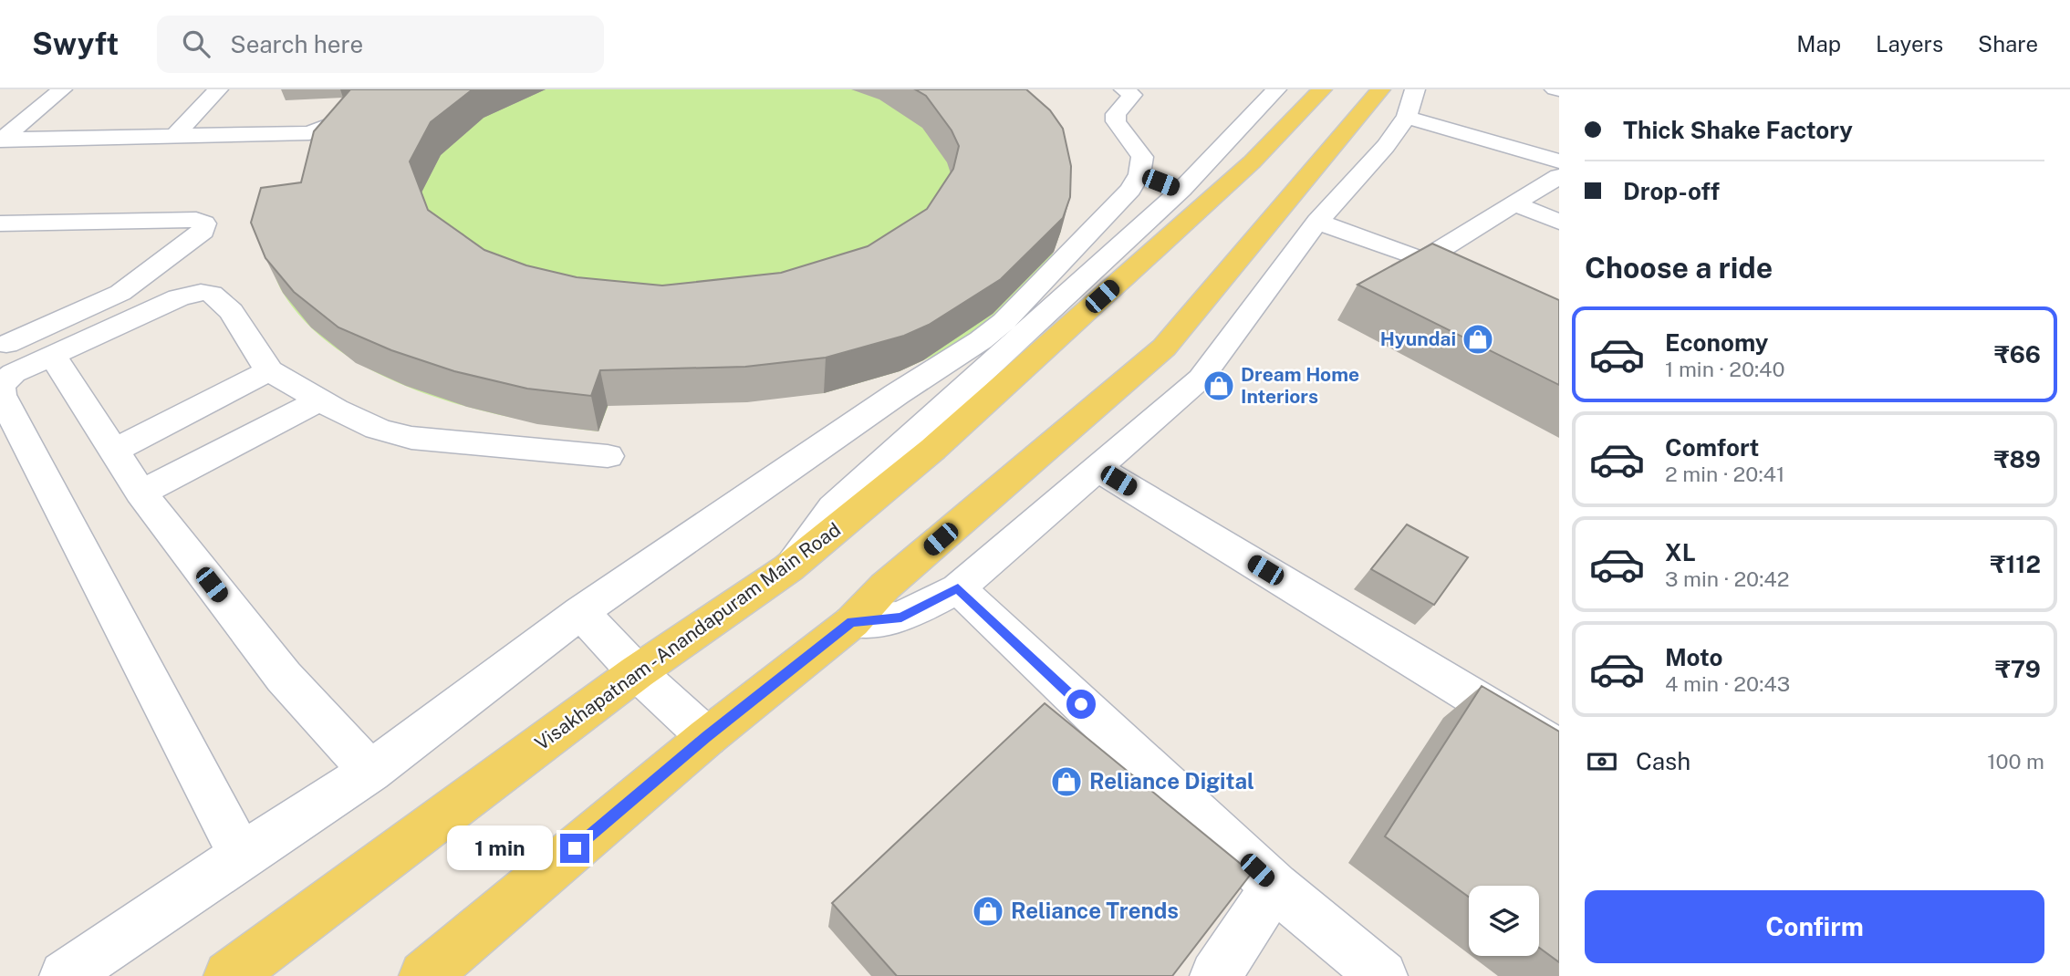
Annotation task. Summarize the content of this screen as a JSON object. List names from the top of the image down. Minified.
{"streets":{"main road":["Visakhapatnam - Anandapuram Main Road"]},"places":{"shop":["Hyundai","Dream Home Interiors","Reliance Digital","Reliance Trends"]},"page":{"header":"Swyft","search":"Search here","nav":["Map","Layers","Share"],"banner":["Thick Shake Factory","Drop-off"],"heading":"Choose a ride","list":[{"name":"Economy","note":"1 min · 20:40","value":"₹66"},{"name":"Comfort","note":"2 min · 20:41","value":"₹89"},{"name":"XL","note":"3 min · 20:42","value":"₹112"},{"name":"Moto","note":"4 min · 20:43","value":"₹79"}],"pay":["Cash","100 m"],"bubble":"1 min","buttons":"Confirm"}}
